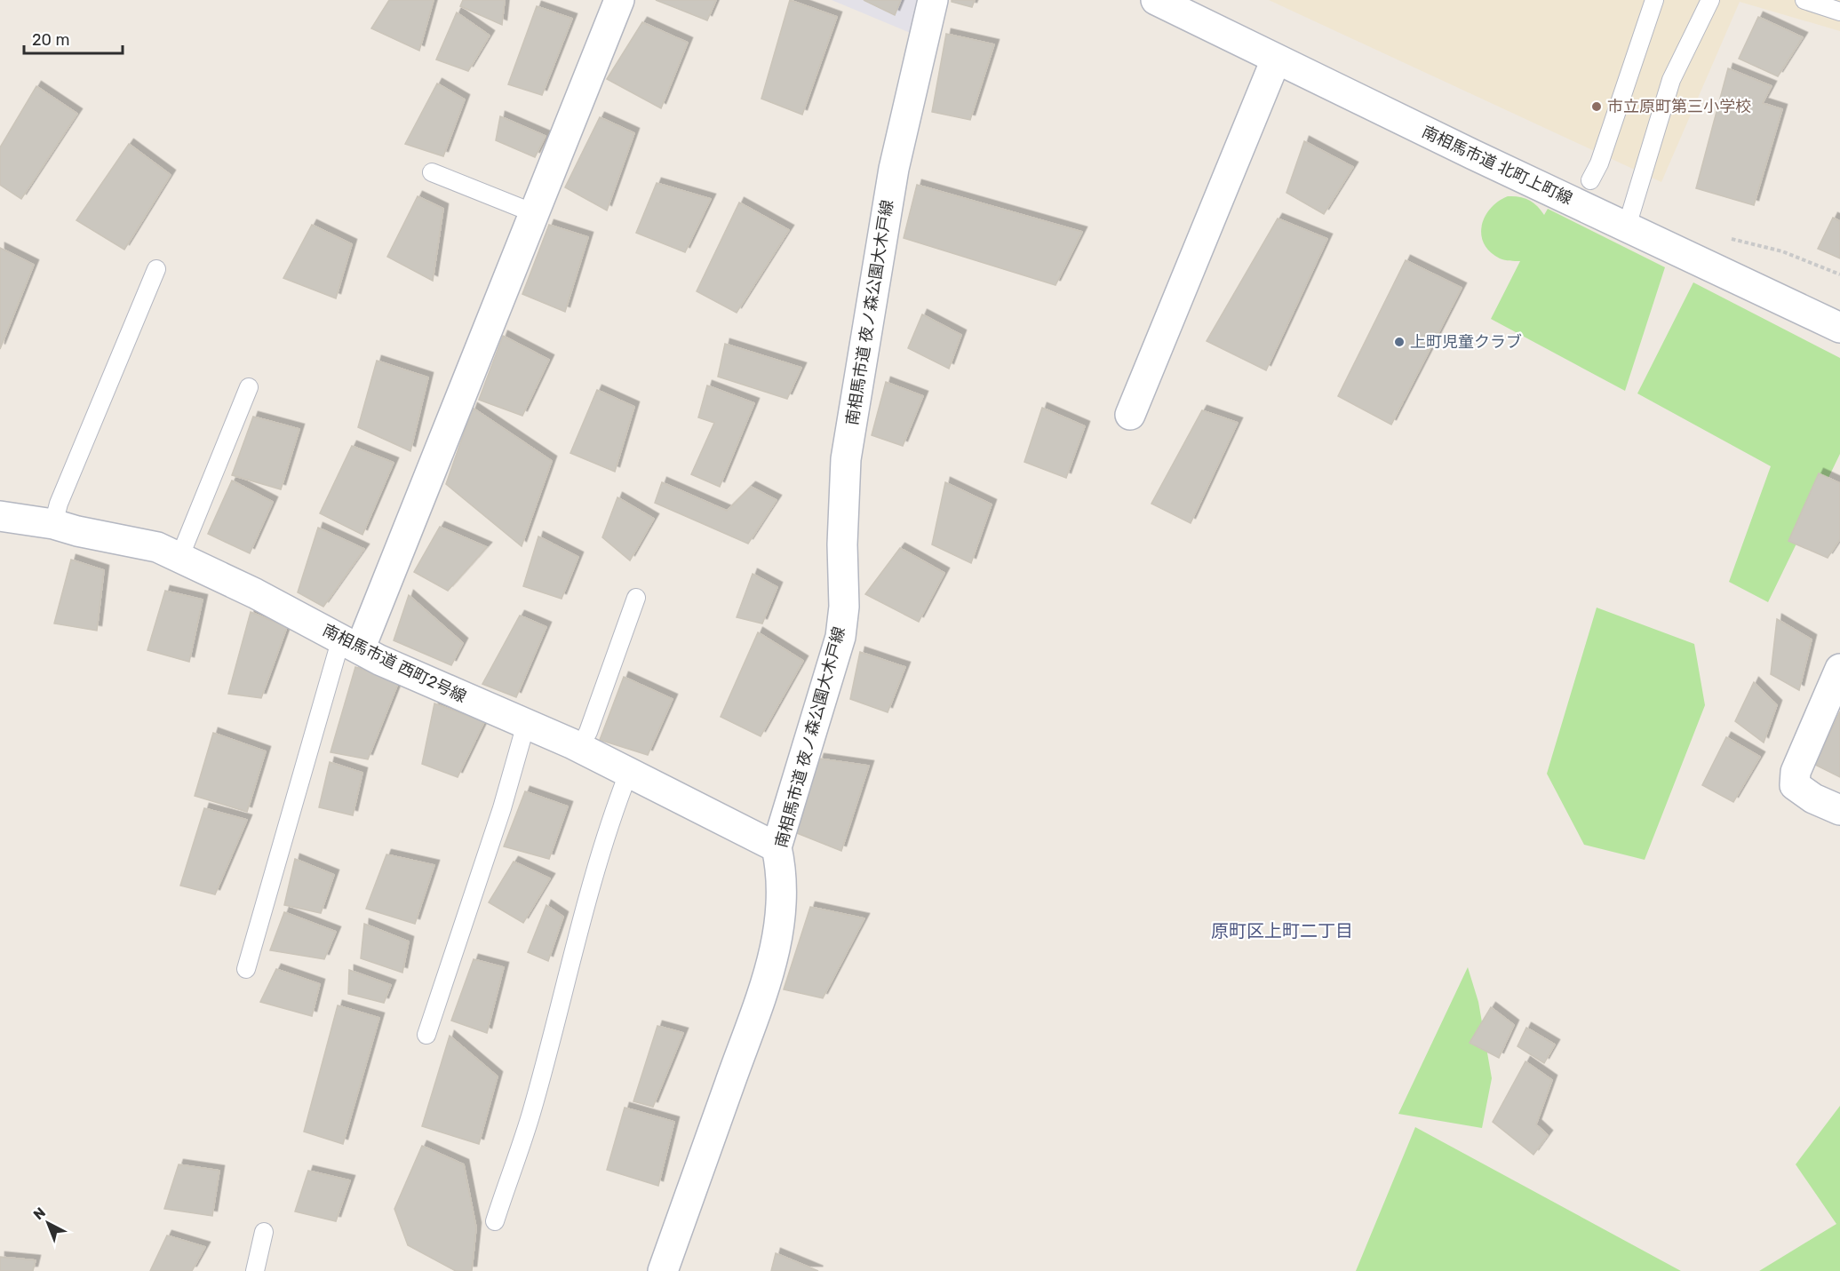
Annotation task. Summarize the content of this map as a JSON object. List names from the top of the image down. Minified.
{"streets":{"street":["南相馬市道 北町上町線","南相馬市道 夜ノ森公園大木戸線","南相馬市道 西町2号線"]},"crossings":[["南相馬市道 夜ノ森公園大木戸線","南相馬市道 西町2号線"]],"districts":["原町区上町二丁目"],"places":["市立原町第三小学校","上町児童クラブ"],"scale_bar":"20 m","north":"top left"}
